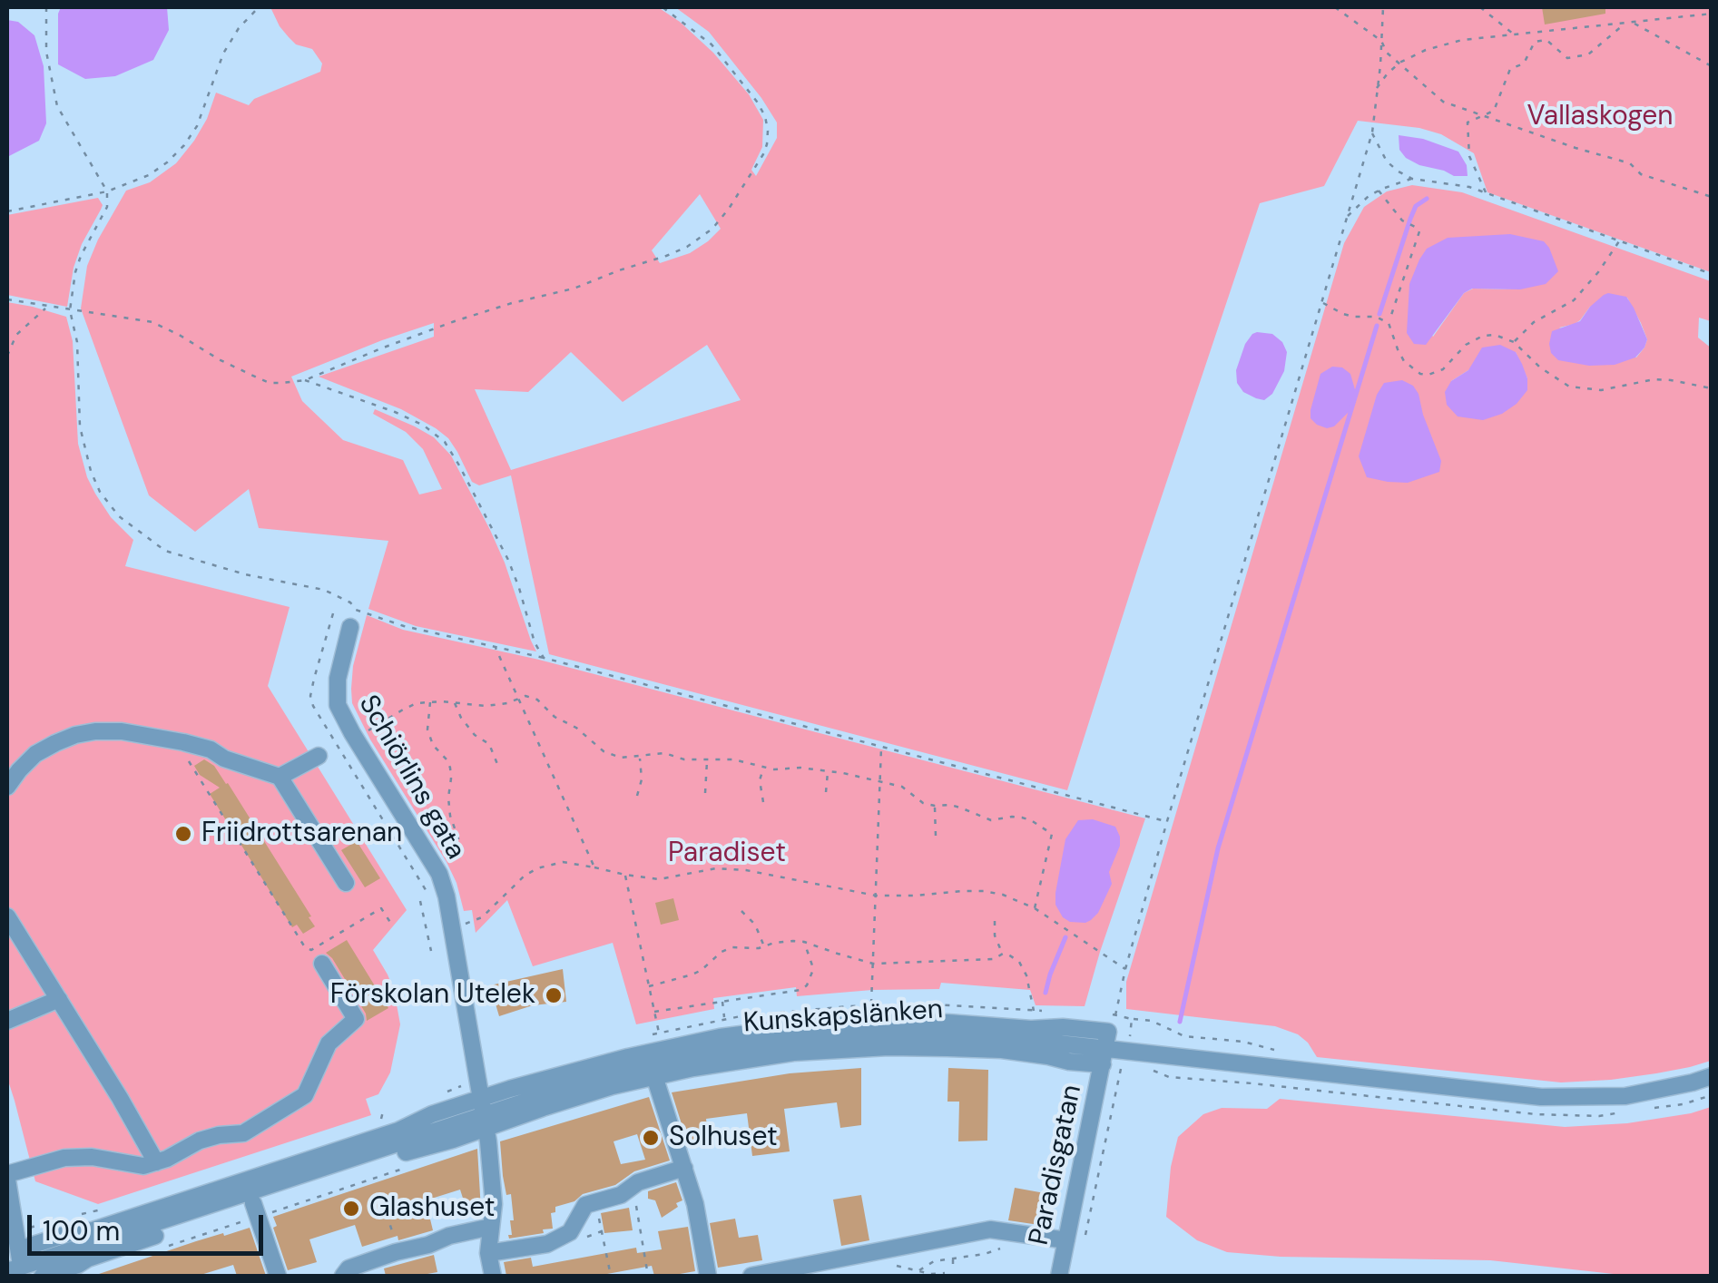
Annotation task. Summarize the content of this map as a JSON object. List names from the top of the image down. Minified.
{"streets":{"street":["Schiörlins gata","Kunskapslänken","Paradisgatan"]},"crossings":[["Schiörlins gata","Kunskapslänken"],["Kunskapslänken","Paradisgatan"]],"parks":["Vallaskogen","Paradiset"],"places":["Friidrottsarenan","Förskolan Utelek","Solhuset","Glashuset"],"scale_bar":"100 m"}
